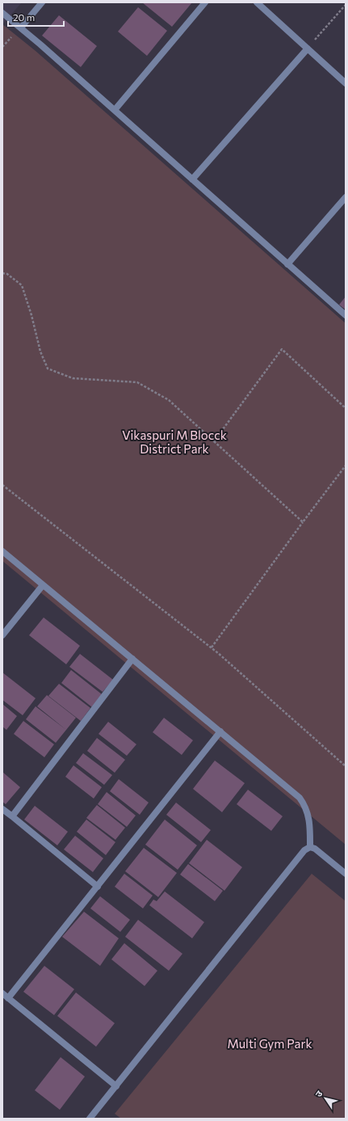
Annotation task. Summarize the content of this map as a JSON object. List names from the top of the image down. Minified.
{"parks":["Vikaspuri M Blocck District Park","Multi Gym Park"],"scale_bar":"20 m","north":"top left"}
